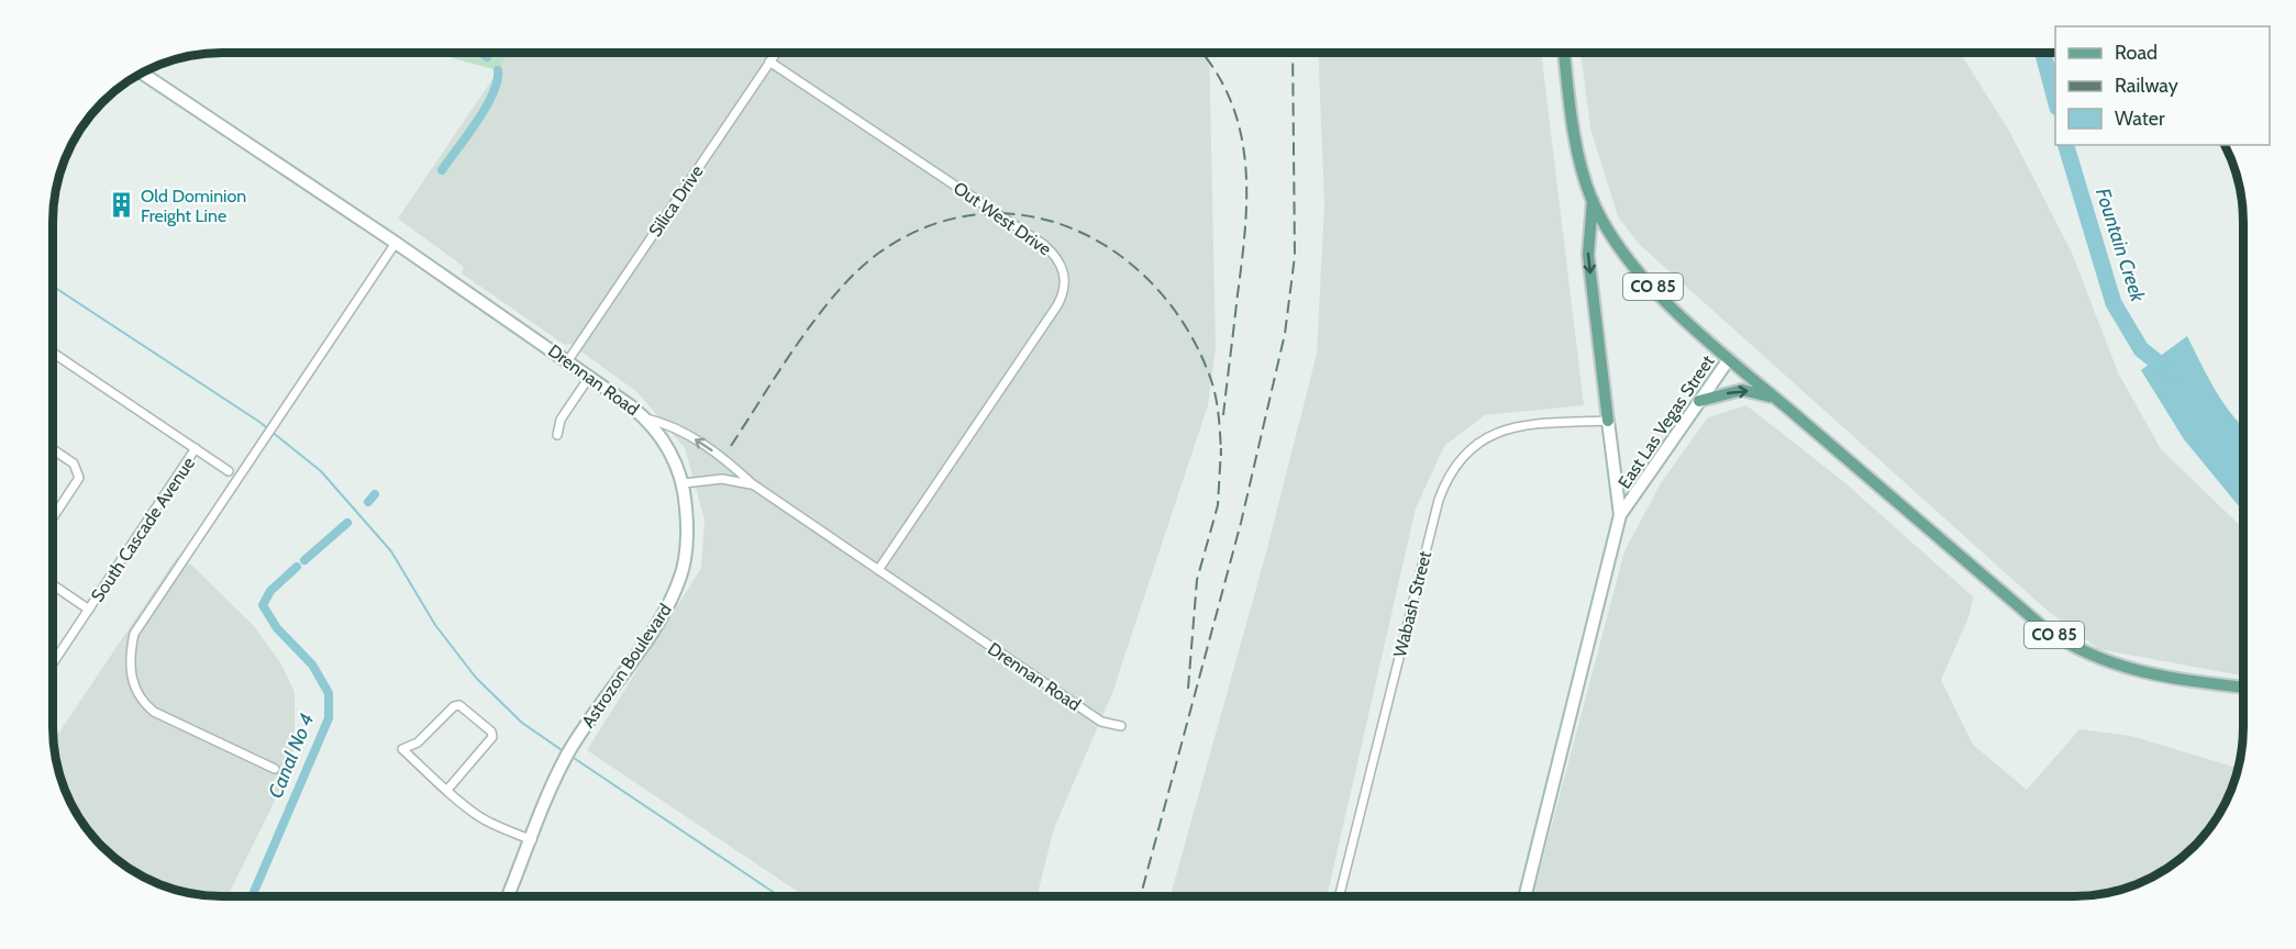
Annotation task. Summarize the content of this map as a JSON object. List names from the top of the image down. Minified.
{"streets":{"main road":["CO 85","Drennan Road","East Las Vegas Street","Astrozon Boulevard"],"street":["Silica Drive","Out West Drive","South Cascade Avenue","Wabash Street"]},"crossings":[["Silica Drive","Out West Drive"],["Silica Drive","Drennan Road"],["Out West Drive","Drennan Road"],["CO 85","East Las Vegas Street"],["Drennan Road","Astrozon Boulevard"],["East Las Vegas Street","Wabash Street"]],"water":["Fountain Creek","Canal No 4"],"places":{"building":["Old Dominion Freight Line"]},"legend":["Road","Railway","Water"]}
